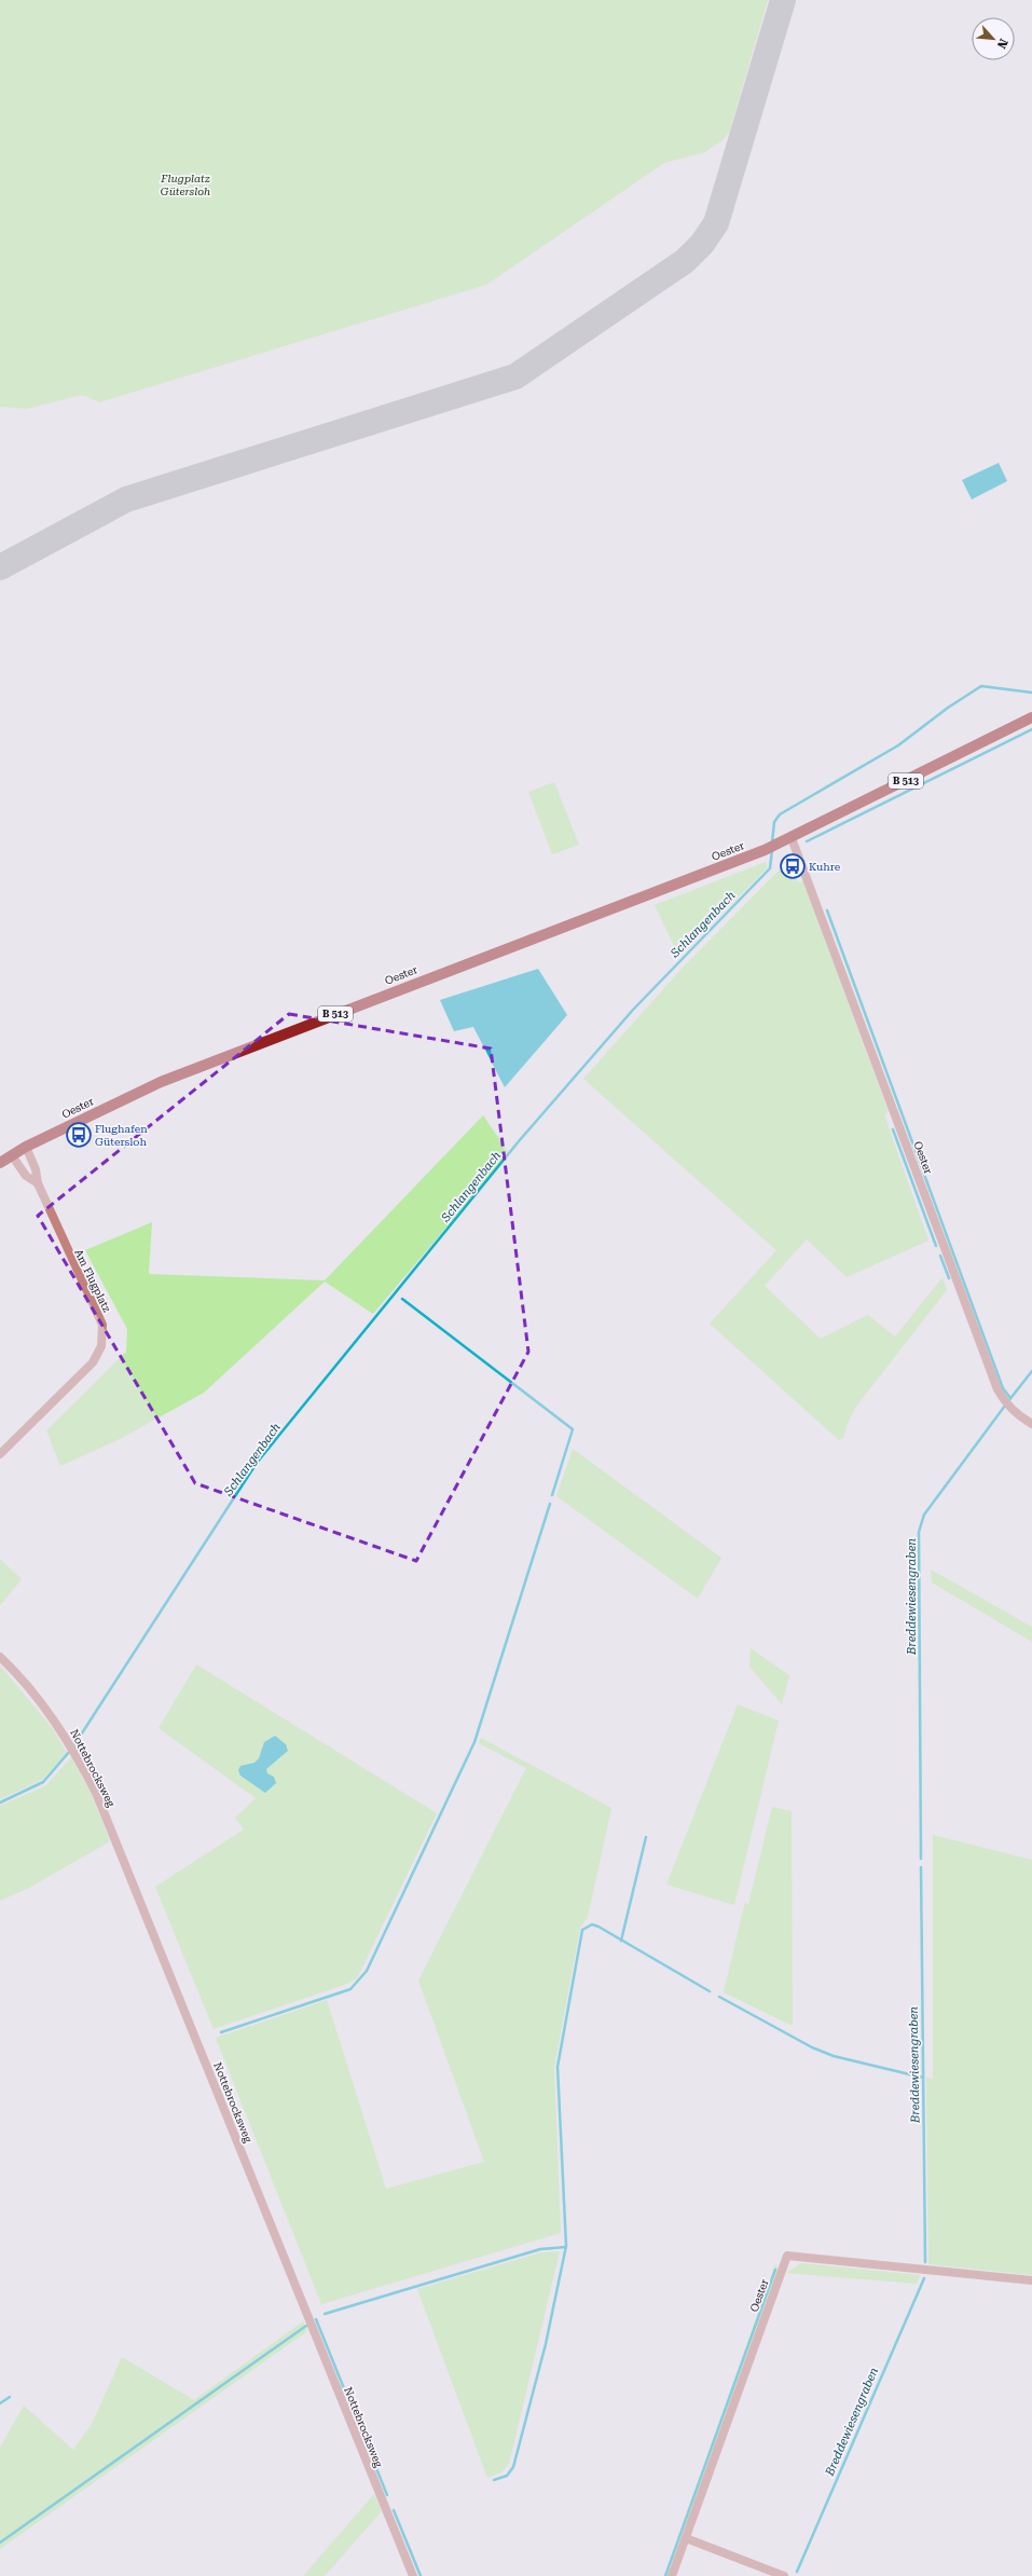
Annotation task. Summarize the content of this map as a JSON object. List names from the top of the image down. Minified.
{"streets":{"main road":["B 513","Oester"],"street":["Am Flugplatz","Nottebrocksweg"]},"crossings":[["B 513","Oester"],["B 513","Am Flugplatz"],["Oester","Am Flugplatz"]],"water":["Schlangenbach","Breddewiesengraben"],"parks":["Flugplatz Gütersloh"],"places":{"bus stop":["Kuhre","Flughafen Gütersloh"]},"north":"bottom right"}
